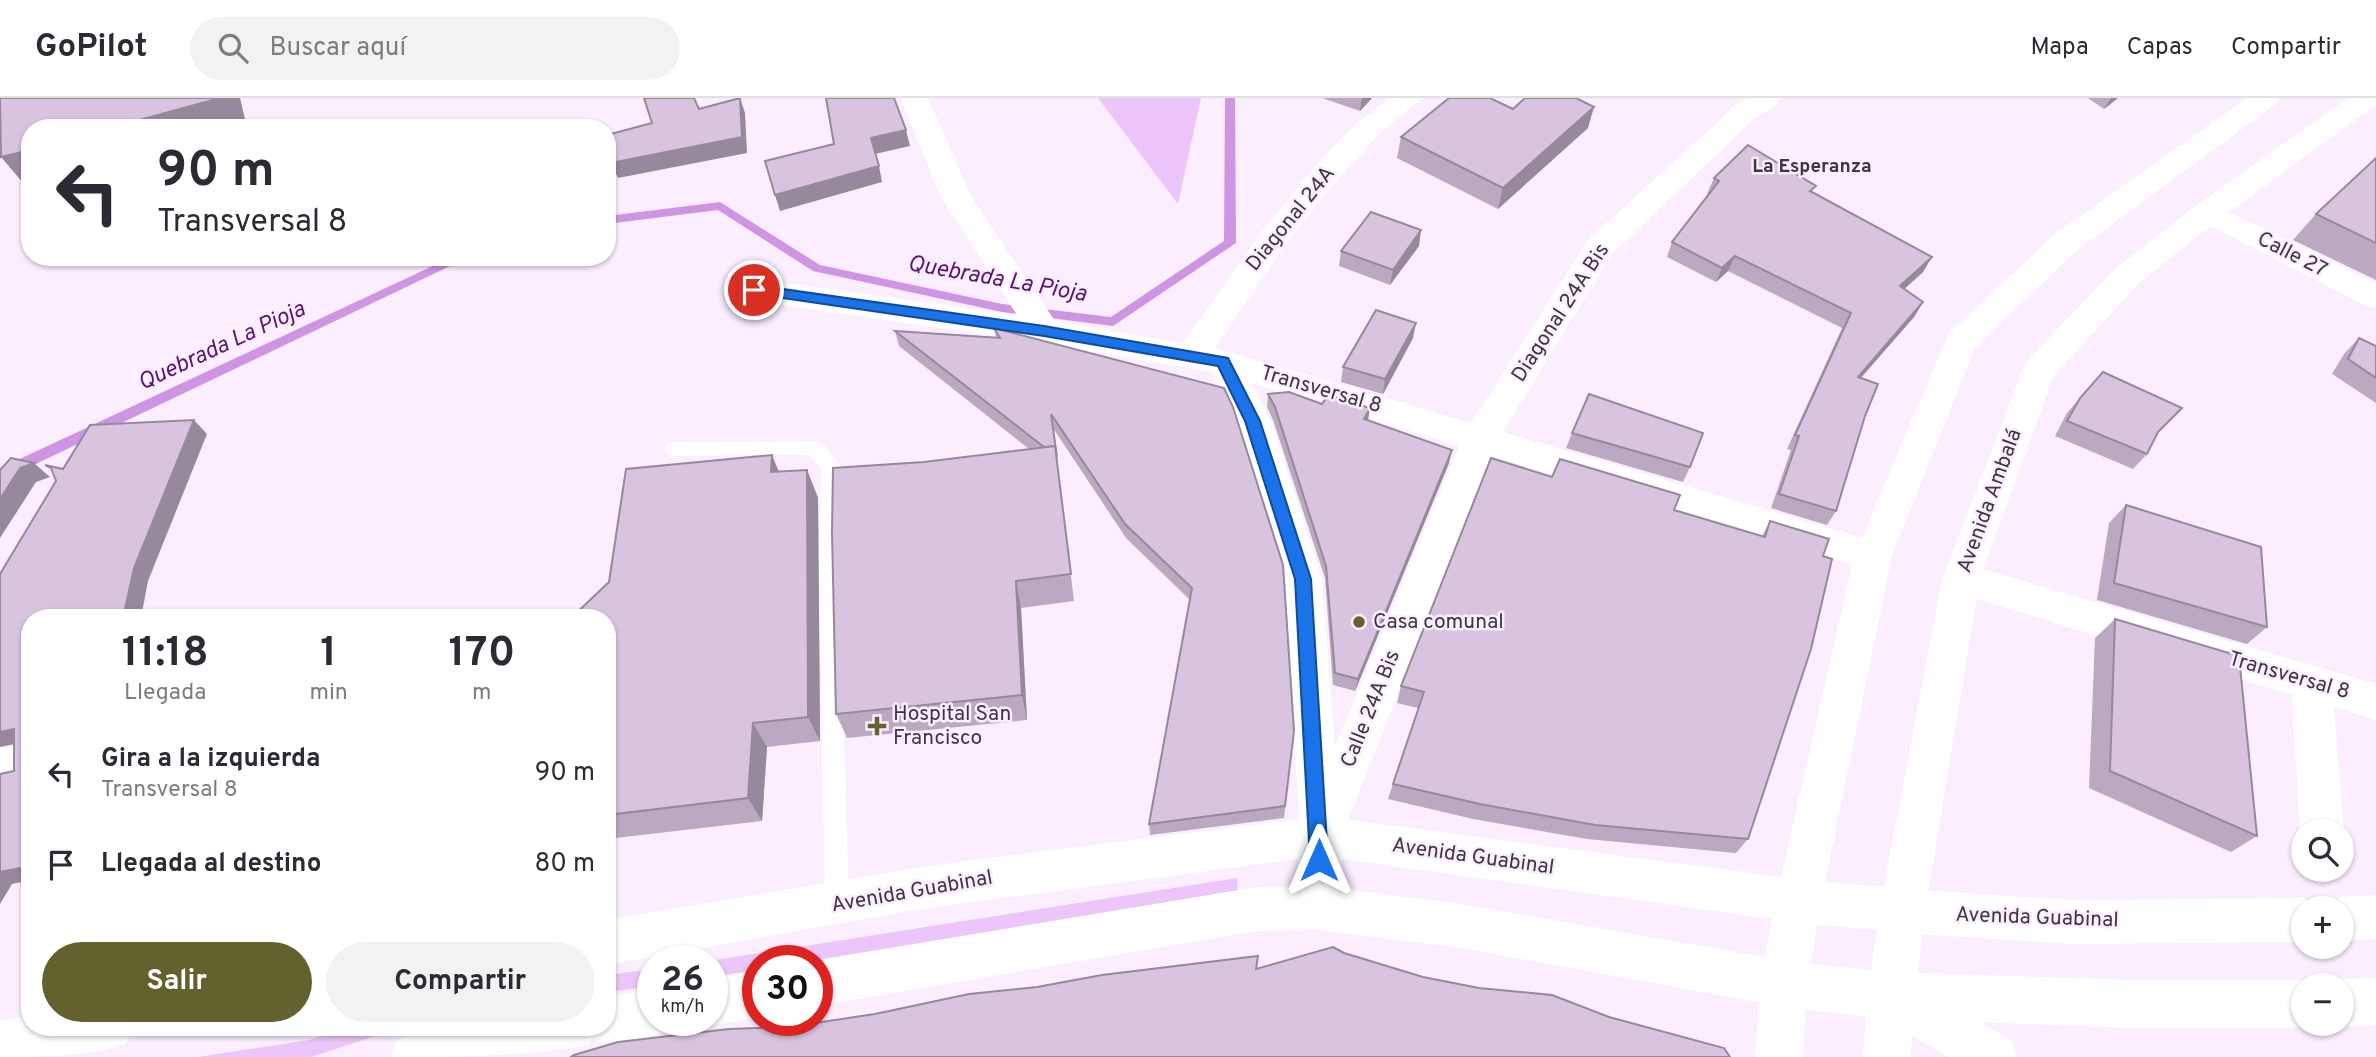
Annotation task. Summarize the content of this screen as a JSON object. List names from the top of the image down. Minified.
{"streets":{"main road":["Diagonal 24A","Calle 27","Diagonal 24A Bis","Transversal 8","Avenida Ambalá","Calle 24A Bis","Avenida Guabinal"]},"crossings":[["Diagonal 24A","Transversal 8"],["Calle 27","Avenida Ambalá"],["Diagonal 24A Bis","Transversal 8"],["Diagonal 24A Bis","Calle 24A Bis"],["Transversal 8","Avenida Ambalá"],["Transversal 8","Calle 24A Bis"],["Avenida Ambalá","Avenida Guabinal"],["Calle 24A Bis","Avenida Guabinal"]],"districts":["La Esperanza"],"water":["Quebrada La Pioja"],"places":{"other":["Casa comunal"],"health":["Hospital San Francisco"]},"page":{"header":"GoPilot","search":"Buscar aquí","nav":["Mapa","Capas","Compartir"],"turn":["90 m","Transversal 8"],"eta":["11:18","Llegada","1","min","170","m"],"list":[{"name":"Gira a la izquierda","note":"Transversal 8","value":"90 m"},{"name":"Llegada al destino","value":"80 m"}],"map_buttons":["+","−"],"buttons":["Salir","Compartir"],"speed":"26 km/h","limit":"30"}}
